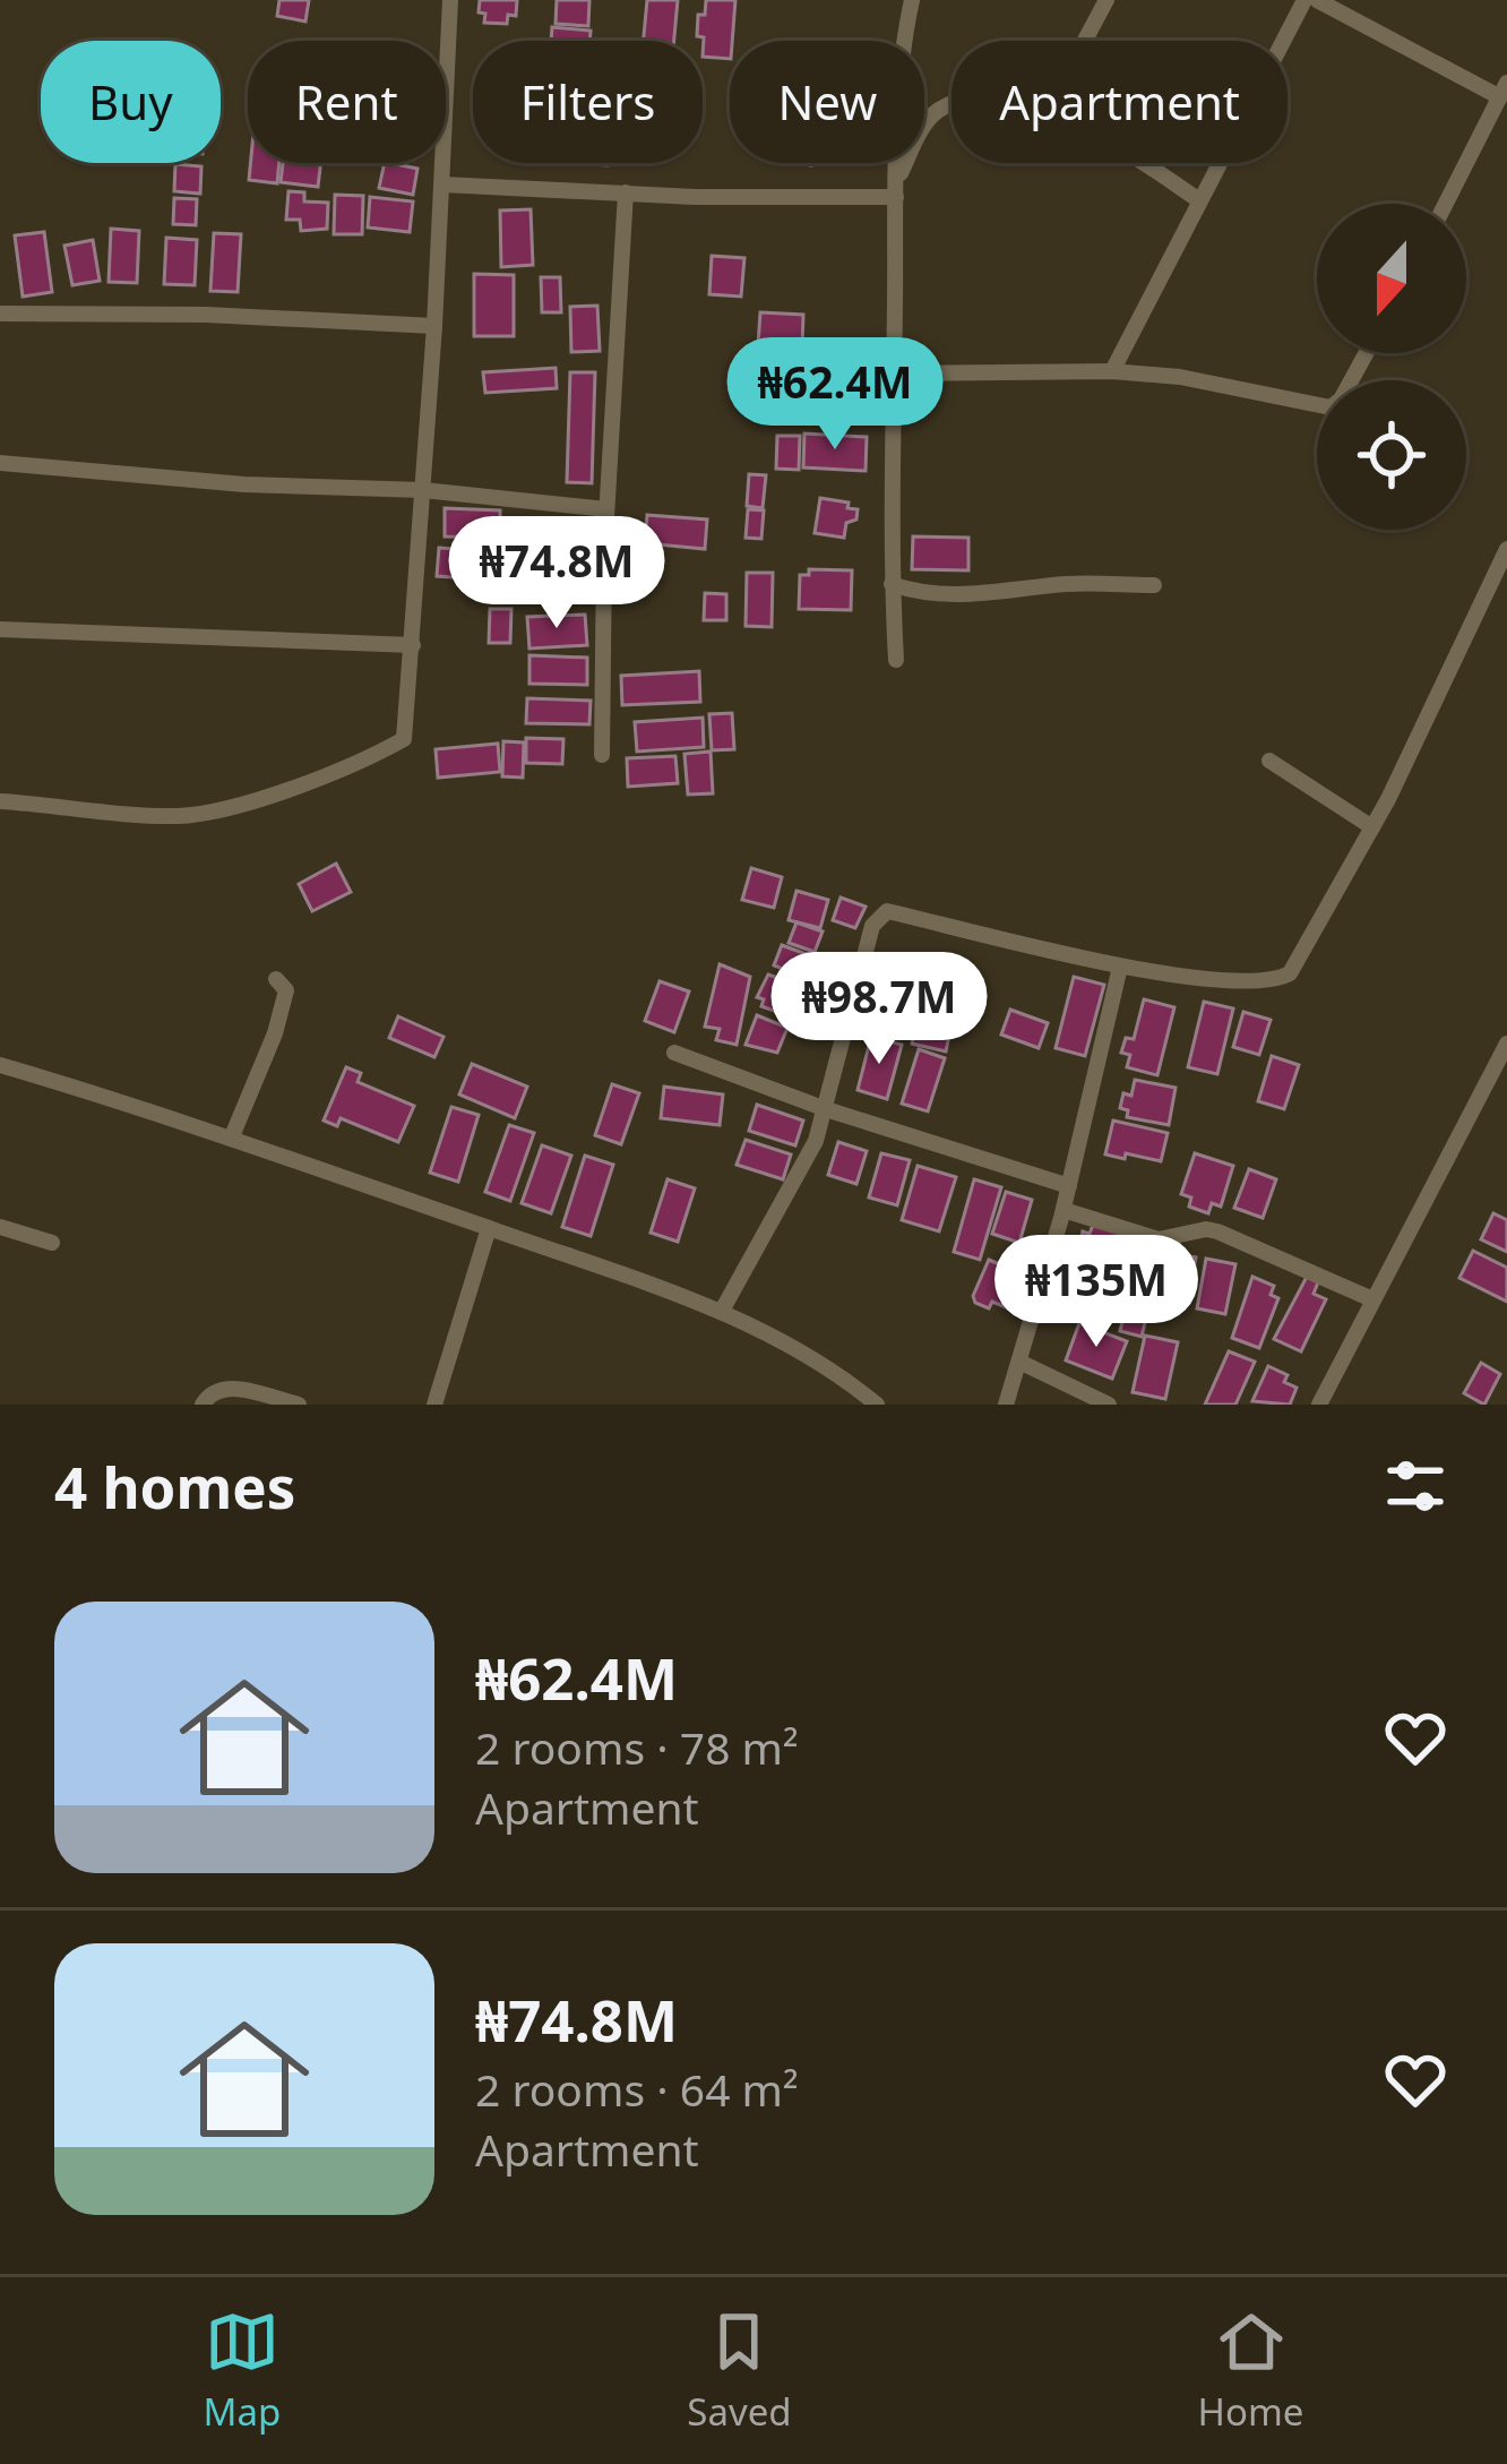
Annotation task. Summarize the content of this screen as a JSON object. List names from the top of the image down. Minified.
{"north":"bottom","page":{"chip":["Buy","Rent","Filters","New","Apartment"],"price":["₦62.4M","₦74.8M","₦98.7M","₦135M"],"heading":"4 homes","list":[{"name":"₦62.4M","note":"2 rooms · 78 m² · Apartment"},{"name":"₦74.8M","note":"2 rooms · 64 m² · Apartment"}],"tabs":["Map","Saved","Home"]}}
